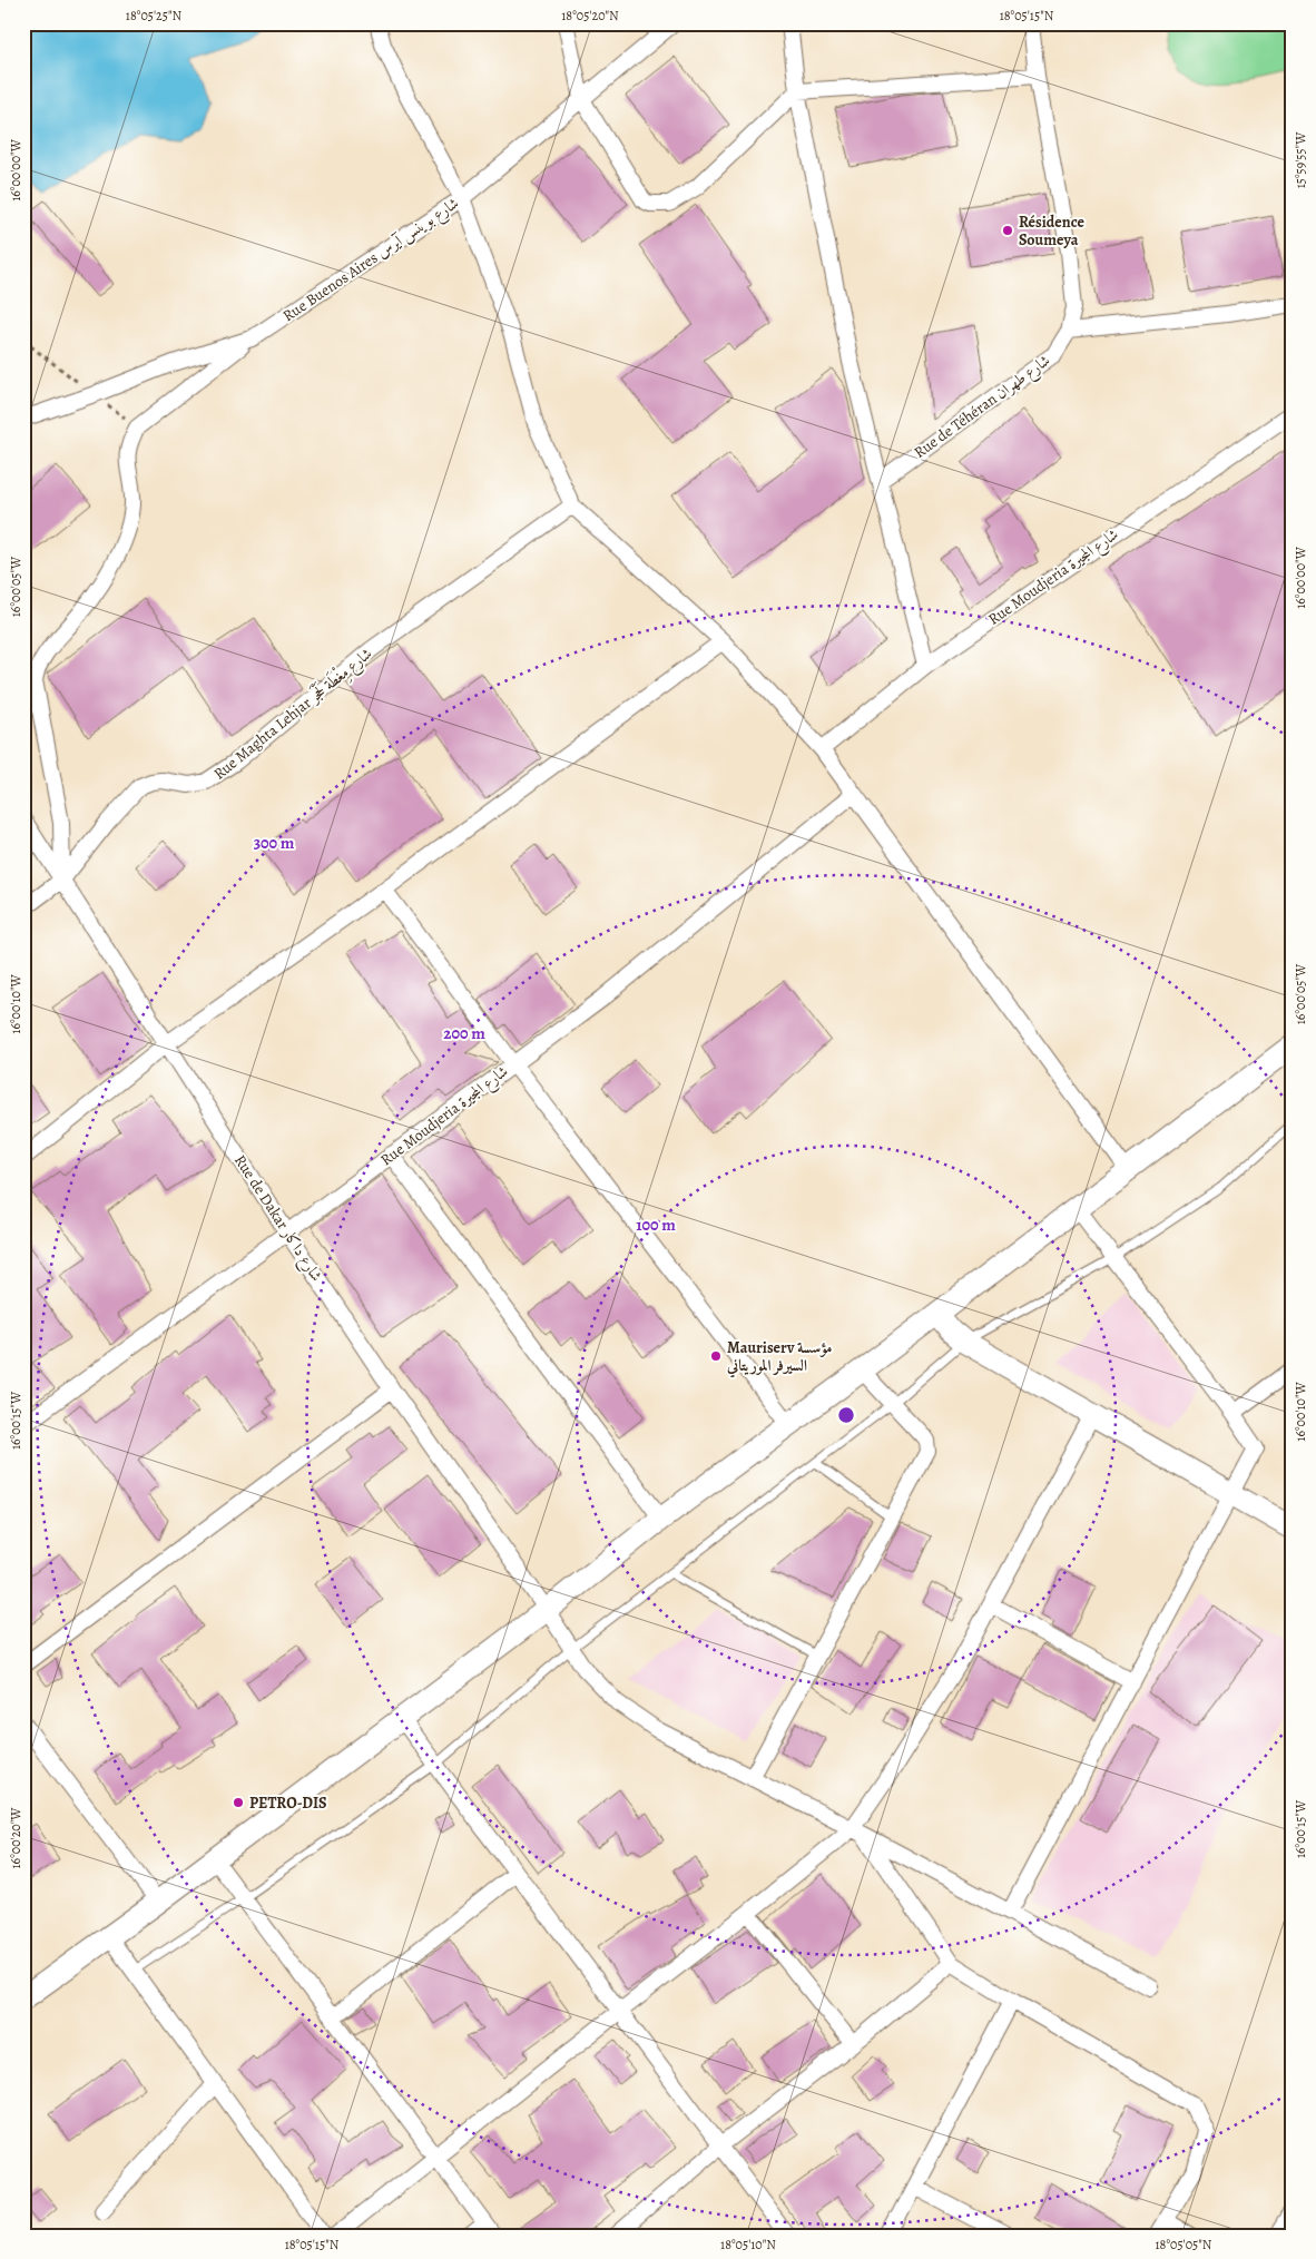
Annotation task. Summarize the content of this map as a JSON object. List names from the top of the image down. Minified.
{"streets":{"street":["Rue Buenos Aires شارع بوينس آيرس","Rue de Téhéran شارع طهران","Rue Moudjeria شارع المجيرة","Rue Maghta Lehjar شارع مِغْطَة لَحْجَر","Rue de Dakar شارع داكار"]},"crossings":[["Rue Moudjeria شارع المجيرة","Rue de Dakar شارع داكار"],["Rue Maghta Lehjar شارع مِغْطَة لَحْجَر","Rue de Dakar شارع داكار"]],"places":["Résidence Soumeya","Mauriserv مؤسسة السيرفر الموريتاني","PETRO-DIS"],"coordinates":["18°05'25\"N","18°05'20\"N","18°05'15\"N","15°59'55\"W","16°00'00\"W","16°00'05\"W","16°00'10\"W","16°00'15\"W","16°00'20\"W","18°05'10\"N","18°05'05\"N"],"rings":["300 m","200 m","100 m"]}
